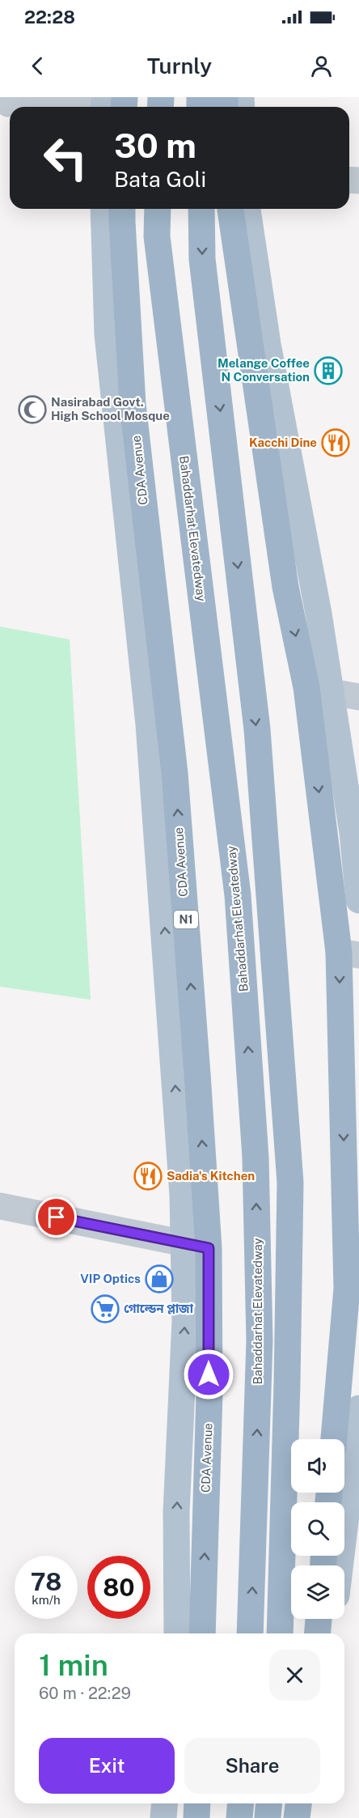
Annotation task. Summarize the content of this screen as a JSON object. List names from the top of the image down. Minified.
{"streets":{"highway":["CDA Avenue","Bahaddarhat Elevatedway","N1"]},"places":{"building":["Melange Coffee N Conversation"],"mosque":["Nasirabad Govt. High School Mosque"],"restaurant":["Kacchi Dine","Sadia's Kitchen"],"shop":["VIP Optics"],"supermarket":["গোল্ডেন প্লাজা"]},"page":{"status":"22:28","header":"Turnly","turn":["30 m","Bata Goli"],"speed":"78 km/h","limit":"80","heading":["1 min","60 m · 22:29"],"buttons":["Exit","Share"]}}
